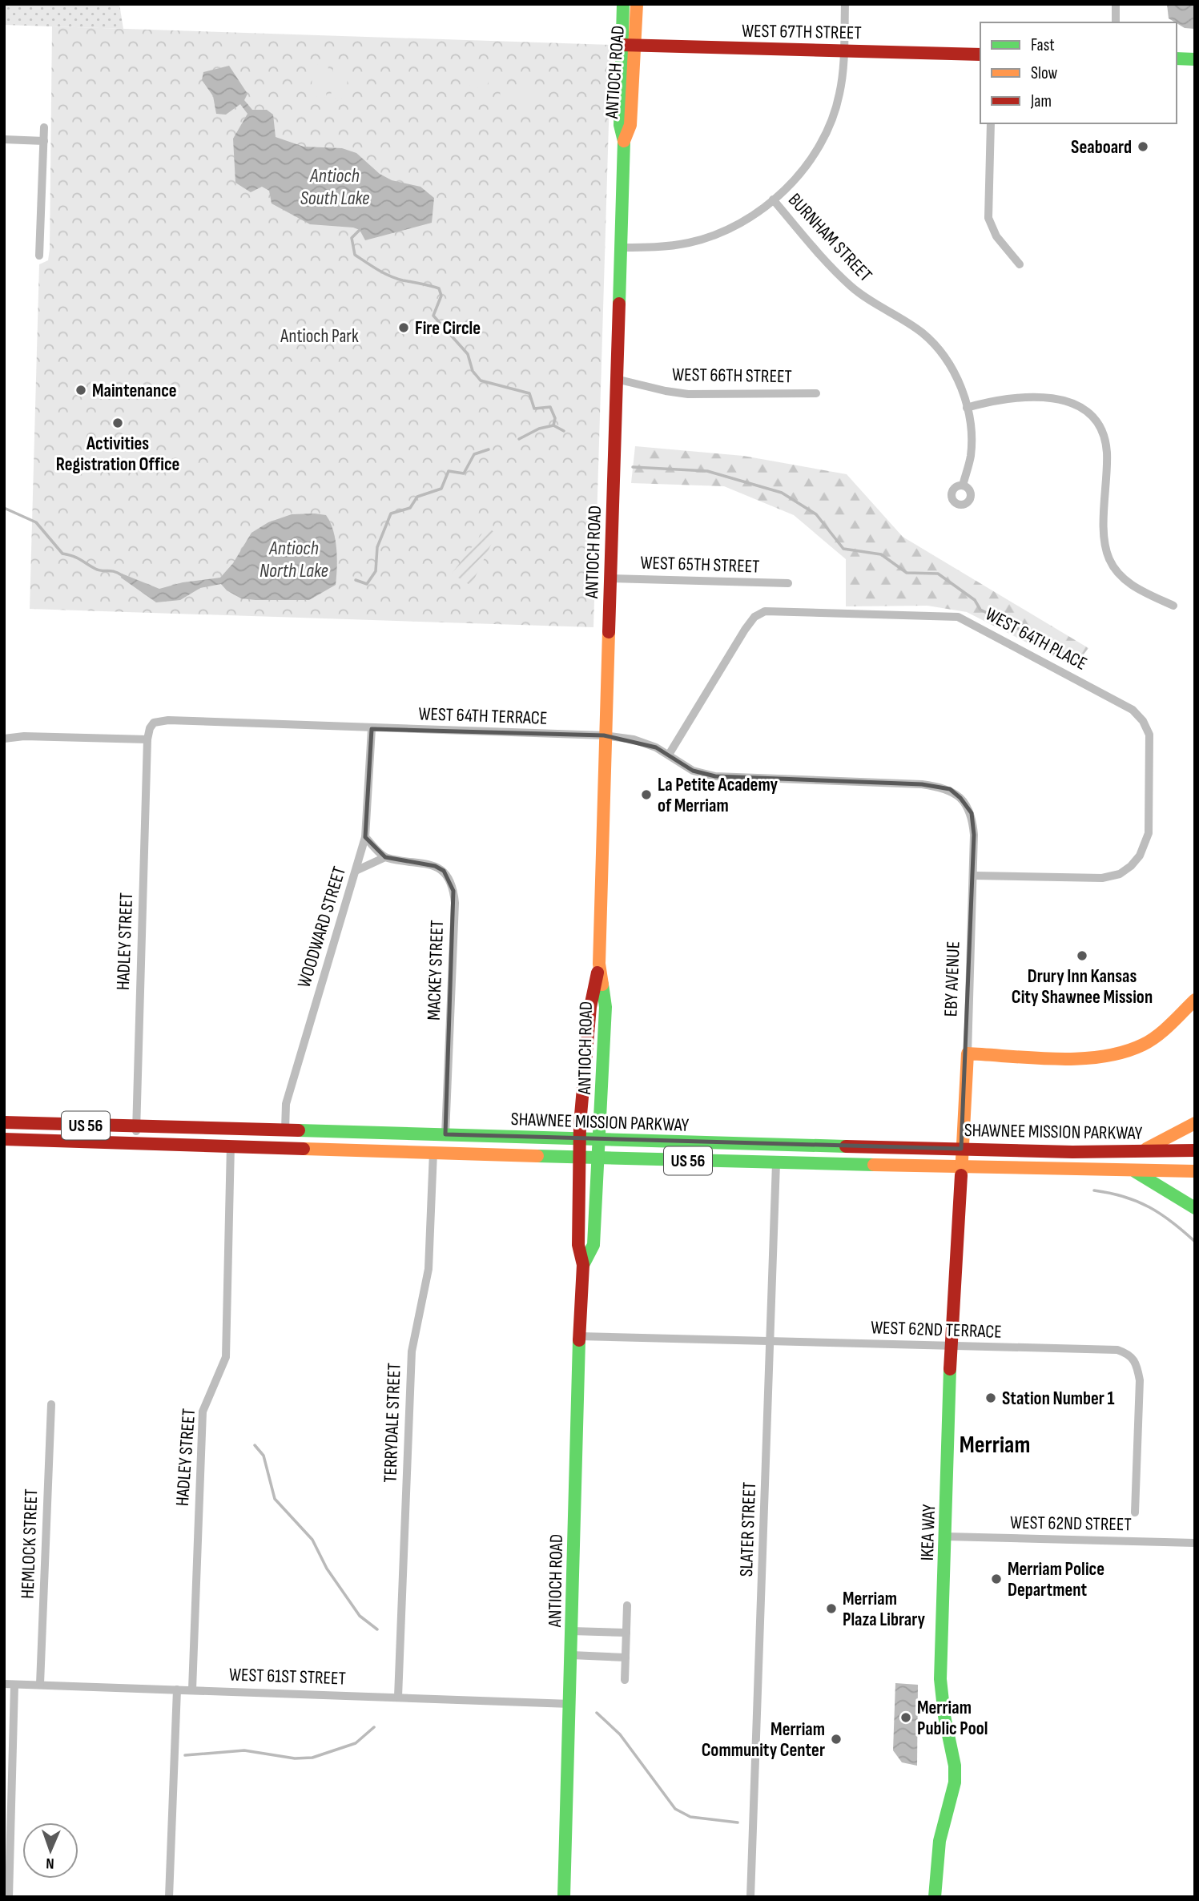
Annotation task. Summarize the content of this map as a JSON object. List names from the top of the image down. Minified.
{"streets":{"main road":["WEST 67TH STREET","ANTIOCH ROAD","EBY AVENUE","SHAWNEE MISSION PARKWAY","US 56","IKEA WAY"],"street":["BURNHAM STREET","WEST 66TH STREET","WEST 65TH STREET","WEST 64TH PLACE","WEST 64TH TERRACE","WOODWARD STREET","HADLEY STREET","MACKEY STREET","WEST 62ND TERRACE","TERRYDALE STREET","WEST 62ND STREET","SLATER STREET","HEMLOCK STREET","WEST 61ST STREET"]},"crossings":[["WEST 67TH STREET","ANTIOCH ROAD"],["ANTIOCH ROAD","WEST 66TH STREET"],["ANTIOCH ROAD","WEST 65TH STREET"],["ANTIOCH ROAD","WEST 64TH TERRACE"],["ANTIOCH ROAD","SHAWNEE MISSION PARKWAY"],["ANTIOCH ROAD","WEST 62ND TERRACE"],["ANTIOCH ROAD","WEST 61ST STREET"],["WEST 64TH PLACE","WEST 64TH TERRACE"],["WEST 64TH PLACE","EBY AVENUE"],["WEST 64TH TERRACE","WOODWARD STREET"],["WEST 64TH TERRACE","HADLEY STREET"],["WEST 64TH TERRACE","EBY AVENUE"],["WOODWARD STREET","SHAWNEE MISSION PARKWAY"],["HADLEY STREET","SHAWNEE MISSION PARKWAY"],["HADLEY STREET","WEST 61ST STREET"],["MACKEY STREET","SHAWNEE MISSION PARKWAY"],["EBY AVENUE","SHAWNEE MISSION PARKWAY"],["EBY AVENUE","IKEA WAY"],["SHAWNEE MISSION PARKWAY","US 56"],["SHAWNEE MISSION PARKWAY","TERRYDALE STREET"],["SHAWNEE MISSION PARKWAY","SLATER STREET"],["SHAWNEE MISSION PARKWAY","IKEA WAY"],["WEST 62ND TERRACE","SLATER STREET"],["WEST 62ND TERRACE","IKEA WAY"],["TERRYDALE STREET","WEST 61ST STREET"],["WEST 62ND STREET","IKEA WAY"],["HEMLOCK STREET","WEST 61ST STREET"]],"districts":["Merriam"],"water":["Antioch South Lake","Antioch North Lake"],"parks":["Antioch Park"],"places":["Seaboard","Fire Circle","Maintenance","Activities Registration Office","La Petite Academy of Merriam","Drury Inn Kansas City Shawnee Mission","Station Number 1","Merriam Police Department","Merriam Plaza Library","Merriam Public Pool","Merriam Community Center"],"legend":["Fast","Slow","Jam"],"north":"bottom"}
